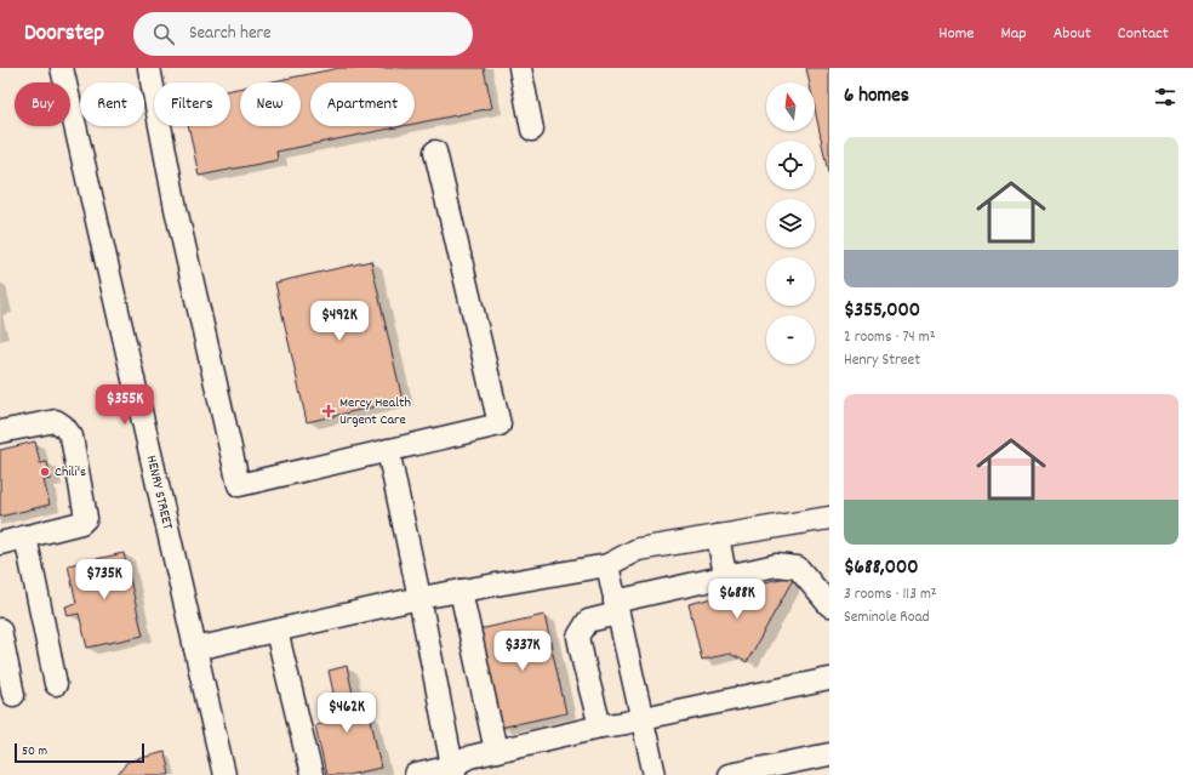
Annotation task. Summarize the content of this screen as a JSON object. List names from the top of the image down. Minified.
{"streets":{"street":["HENRY STREET"]},"places":{"health":["Mercy Health Urgent Care"],"other":["Chili's"]},"scale_bar":"50 m","north":"top","page":{"header":"Doorstep","search":"Search here","nav":["Home","Map","About","Contact"],"heading":"6 homes","map_buttons":["+","−"],"chip":["Buy","Rent","Filters","New","Apartment"],"list":[{"name":"$355,000","note":"2 rooms · 74 m² · Henry Street"},{"name":"$688,000","note":"3 rooms · 113 m² · Seminole Road"}],"price":["$492K","$355K","$735K","$688K","$337K","$462K"],"scale":"50 m"}}
